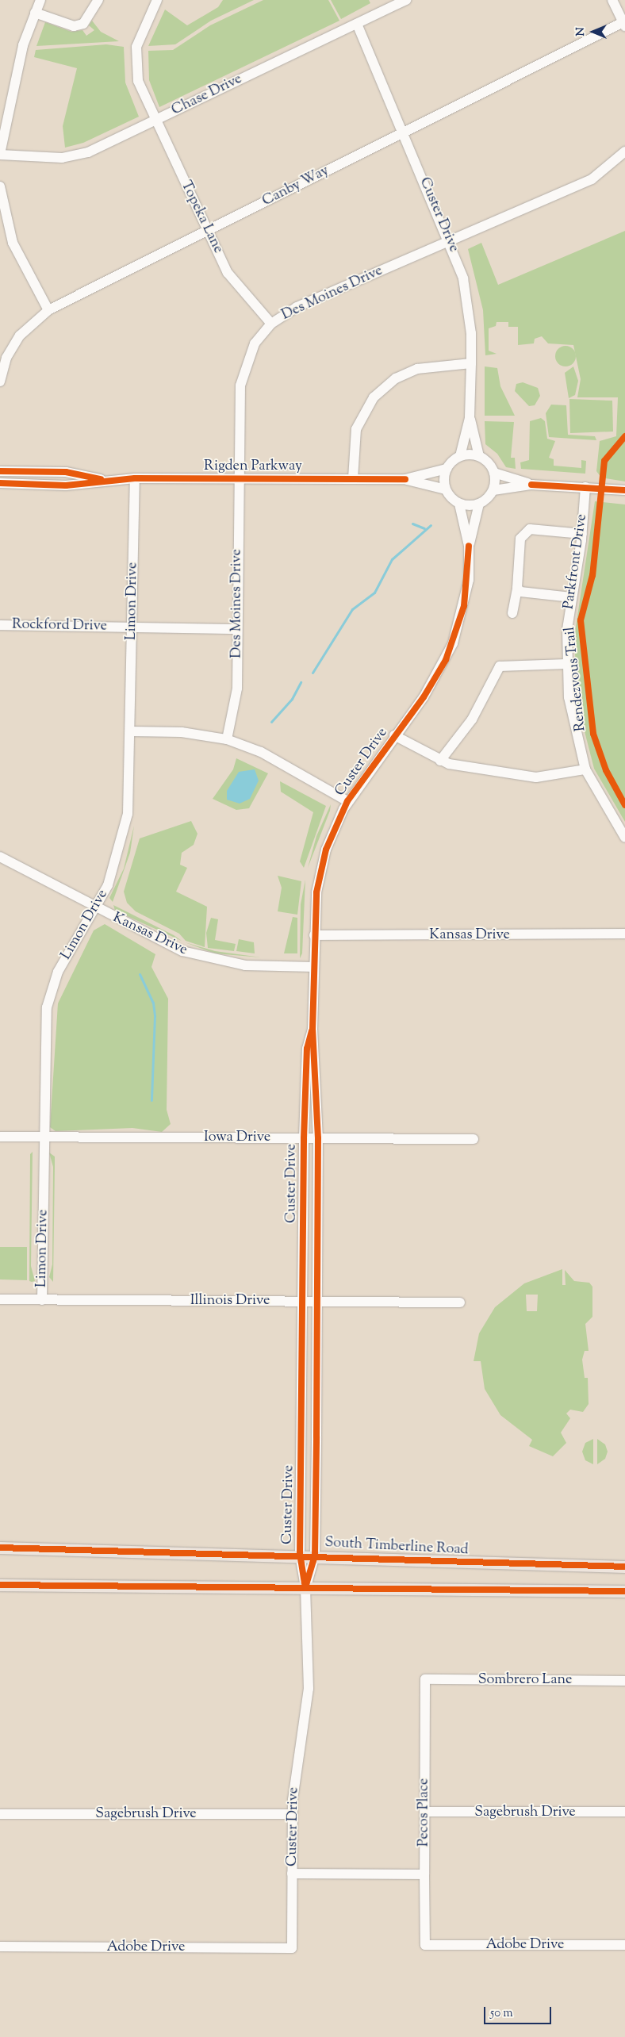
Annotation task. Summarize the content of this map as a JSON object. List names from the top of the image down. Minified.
{"streets":{"main road":["South Timberline Road"],"street":["Chase Drive","Canby Way","Custer Drive","Topeka Lane","Des Moines Drive","Rigden Parkway","Parkfront Drive","Limon Drive","Rockford Drive","Kansas Drive","Iowa Drive","Illinois Drive","Sombrero Lane","Pecos Place","Sagebrush Drive","Adobe Drive"],"cycle path":["Rendezvous Trail"]},"crossings":[["Chase Drive","Custer Drive"],["Chase Drive","Topeka Lane"],["Canby Way","Custer Drive"],["Canby Way","Topeka Lane"],["Custer Drive","Des Moines Drive"],["Custer Drive","Rigden Parkway"],["Custer Drive","Kansas Drive"],["Custer Drive","Iowa Drive"],["Custer Drive","Illinois Drive"],["Custer Drive","South Timberline Road"],["Custer Drive","Sagebrush Drive"],["Custer Drive","Adobe Drive"],["Topeka Lane","Des Moines Drive"],["Des Moines Drive","Rigden Parkway"],["Des Moines Drive","Rockford Drive"],["Rigden Parkway","Limon Drive"],["Limon Drive","Rockford Drive"],["Limon Drive","Kansas Drive"],["Limon Drive","Iowa Drive"],["Limon Drive","Illinois Drive"],["Sombrero Lane","Pecos Place"],["Pecos Place","Sagebrush Drive"],["Pecos Place","Adobe Drive"]],"scale_bar":"50 m","north":"left"}
